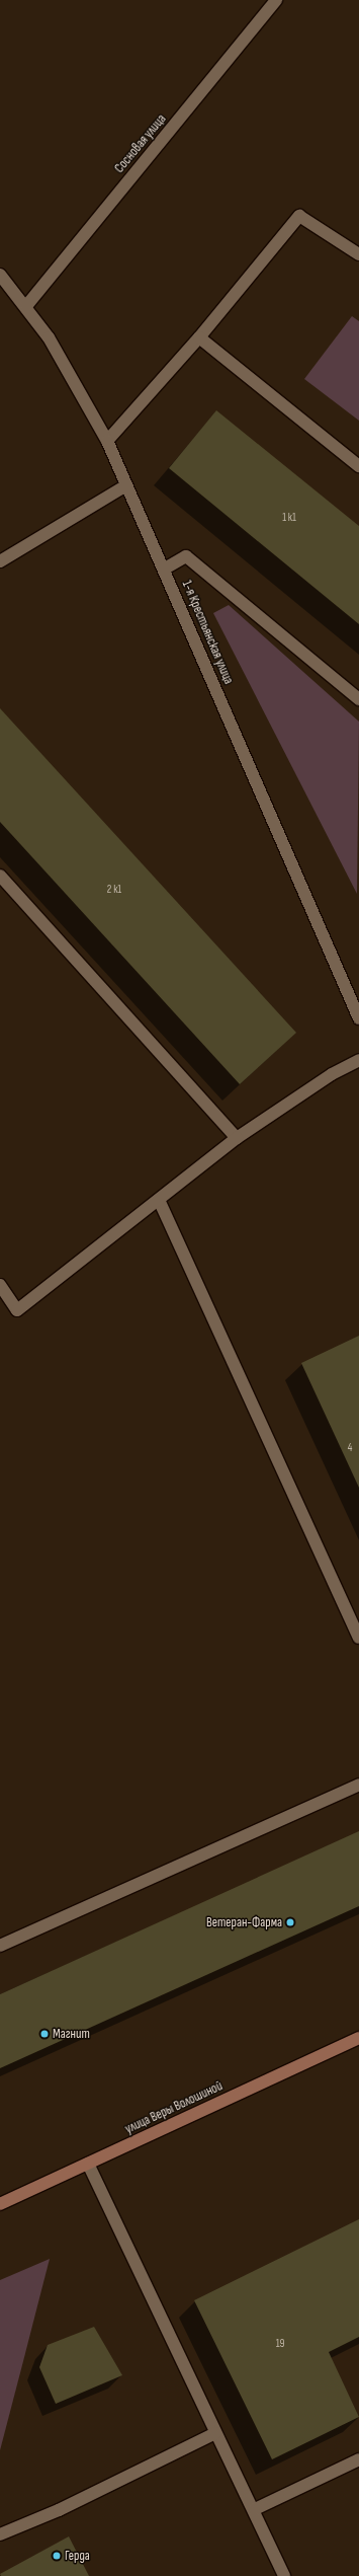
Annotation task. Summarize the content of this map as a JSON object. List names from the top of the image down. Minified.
{"streets":{"street":["Сосновая улица","1-я Крестьянская улица","улица Веры Волошиной"]},"crossings":[["Сосновая улица","1-я Крестьянская улица"]],"places":["Ветеран-Фарма","Магнит","Герда"],"house_numbers":["1 к1","2 к1","4","19"]}
